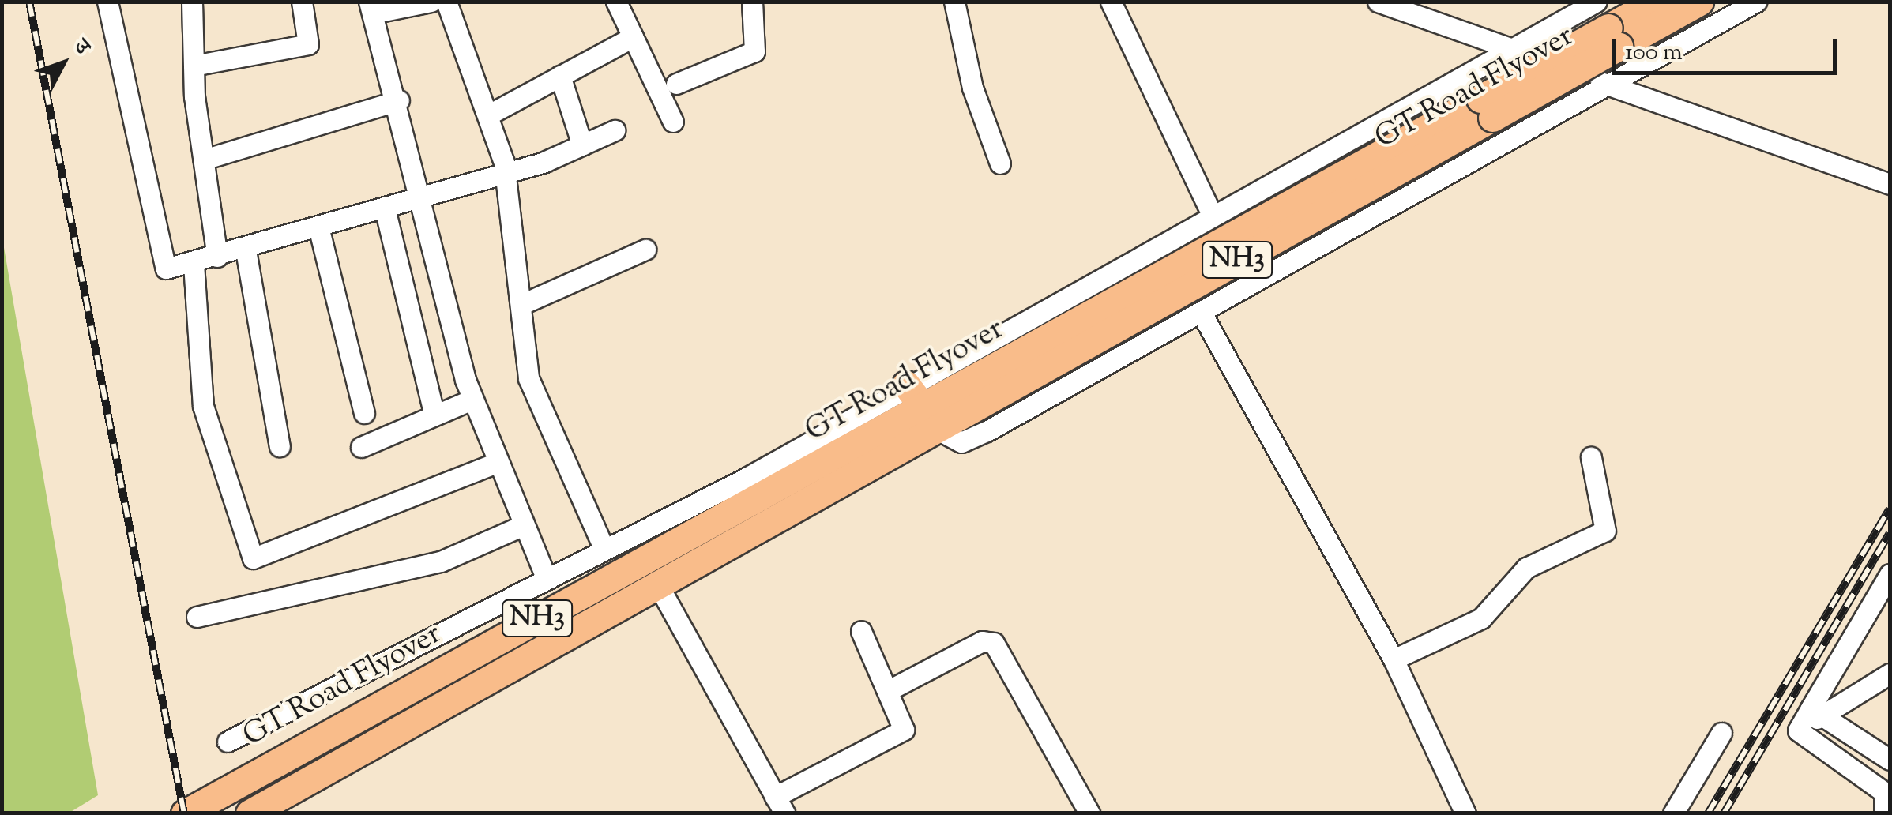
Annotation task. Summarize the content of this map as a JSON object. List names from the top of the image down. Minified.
{"streets":{"highway":["GT Road Flyover","NH3"]},"scale_bar":"100 m","north":"top right"}
